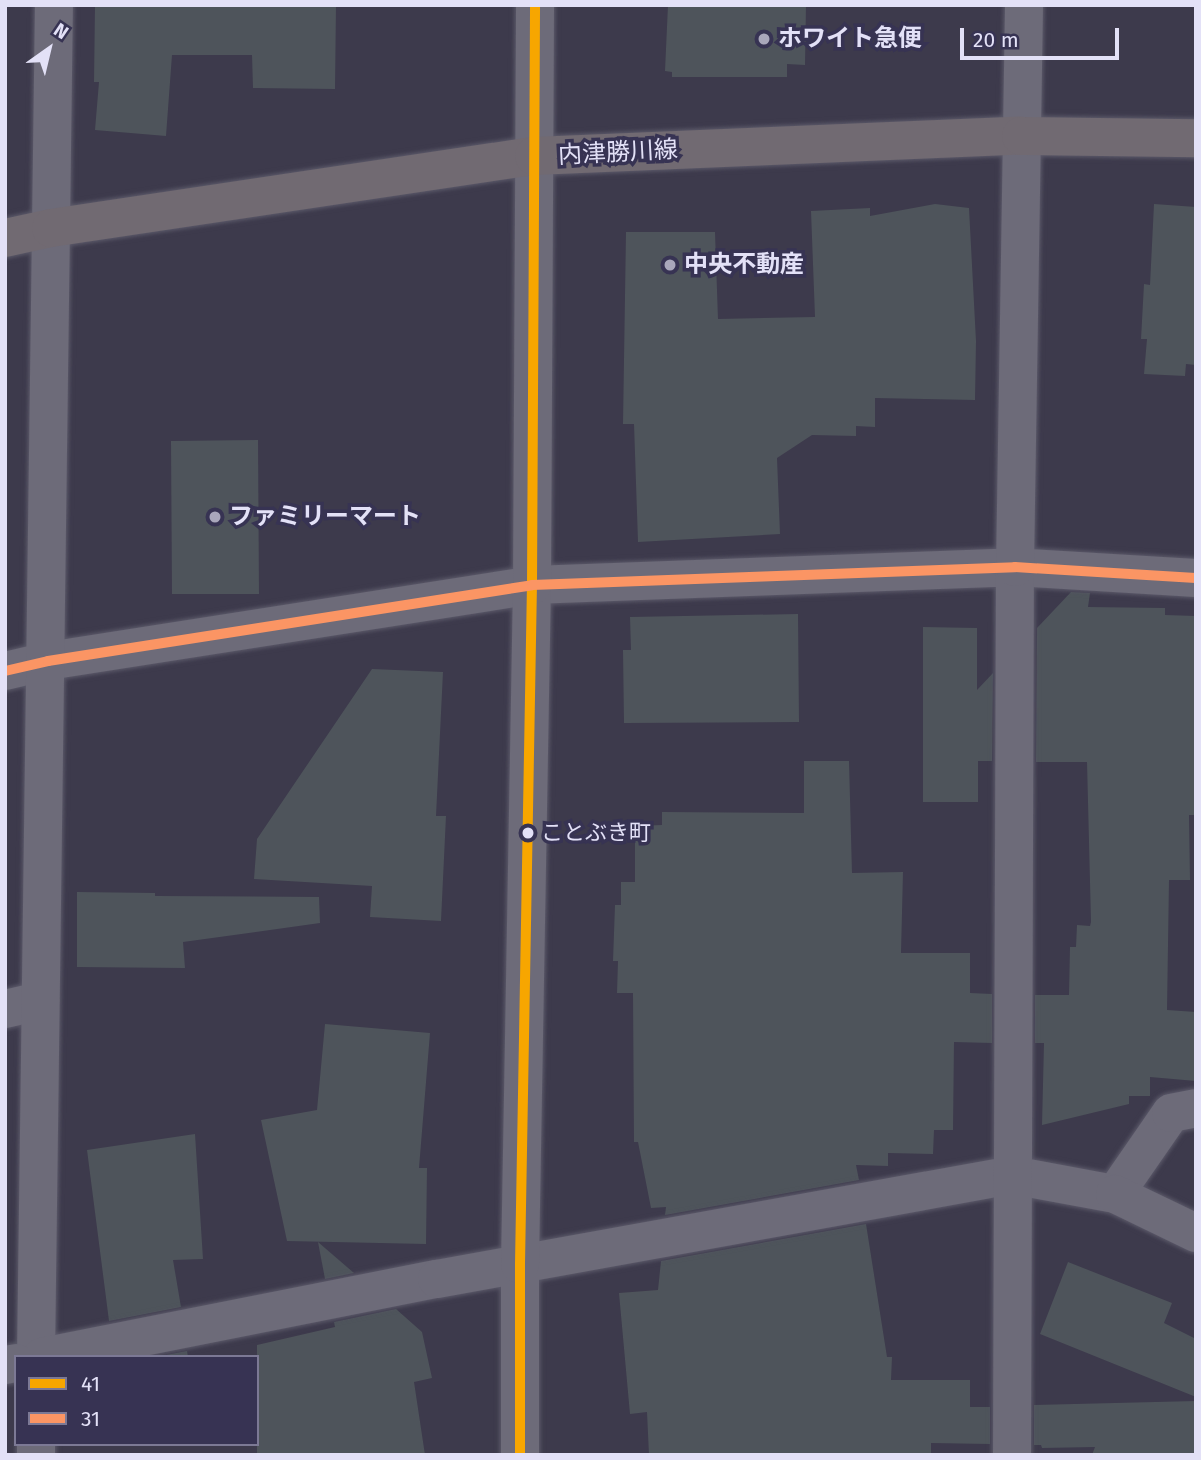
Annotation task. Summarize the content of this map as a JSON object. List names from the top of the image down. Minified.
{"streets":{"main road":["内津勝川線"]},"places":["ホワイト急便","中央不動産","ファミリーマート","ことぶき町"],"lines":["transit line 41","transit line 31"],"legend":["41","31"],"scale_bar":"20 m","north":"top right"}
